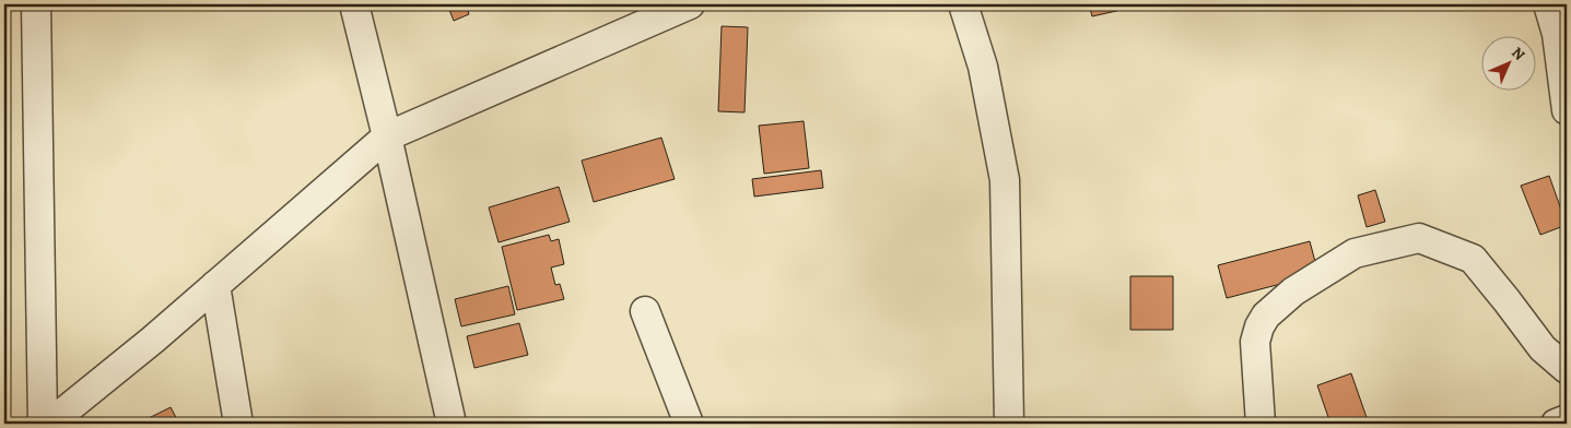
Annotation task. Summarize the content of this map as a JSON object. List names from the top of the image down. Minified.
{"north":"top right"}
